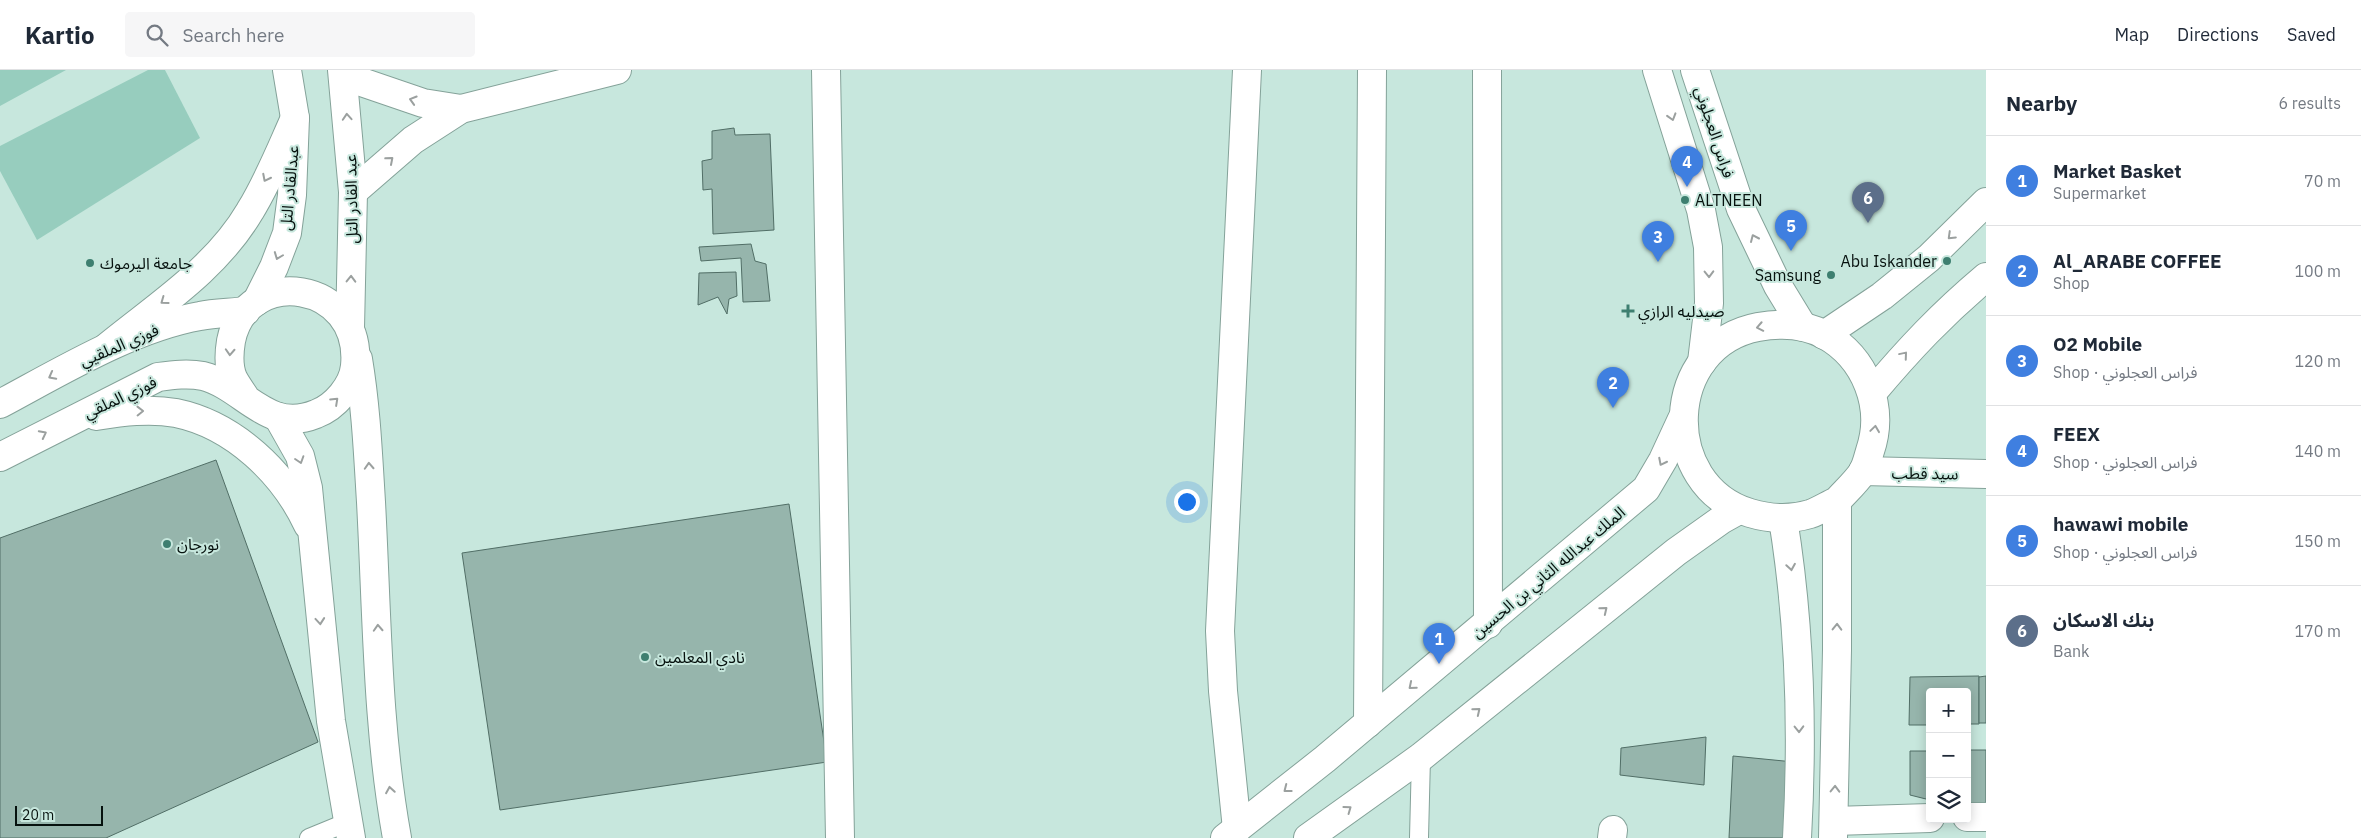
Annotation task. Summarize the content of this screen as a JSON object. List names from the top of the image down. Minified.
{"streets":{"main road":["فراس العجلوني","عبدالقادر التل","عبد القادر التل","فوزي الملقيي","فوزي الملقي","سيد قطب","الملك عبدالله الثاني بن الحسين"]},"crossings":[["عبدالقادر التل","عبد القادر التل"],["عبدالقادر التل","فوزي الملقيي"],["عبدالقادر التل","فوزي الملقي"],["عبد القادر التل","فوزي الملقيي"],["عبد القادر التل","فوزي الملقي"],["فوزي الملقيي","فوزي الملقي"]],"one_way":["عبدالقادر التل","عبد القادر التل","فوزي الملقيي"],"places":{"other":["ALTNEEN","Abu Iskander","جامعة اليرموك","Samsung","نورجان","نادي المعلمين"],"health":["صيدليه الرازي"]},"scale_bar":"20 m","page":{"header":"Kartio","search":"Search here","nav":["Map","Directions","Saved"],"heading":["Nearby","6 results"],"list":[{"mark":"1","name":"Market Basket","note":"Supermarket","value":"70 m"},{"mark":"2","name":"Al_ARABE COFFEE","note":"Shop","value":"100 m"},{"mark":"3","name":"O2 Mobile","note":"Shop · فراس العجلوني","value":"120 m"},{"mark":"4","name":"FEEX","note":"Shop · فراس العجلوني","value":"140 m"},{"mark":"5","name":"hawawi mobile","note":"Shop · فراس العجلوني","value":"150 m"},{"mark":"6","name":"بنك الاسكان","note":"Bank","value":"170 m"}],"pins":["4","6","5","3","2","1"],"map_buttons":["+","−"],"scale":"20 m"}}
